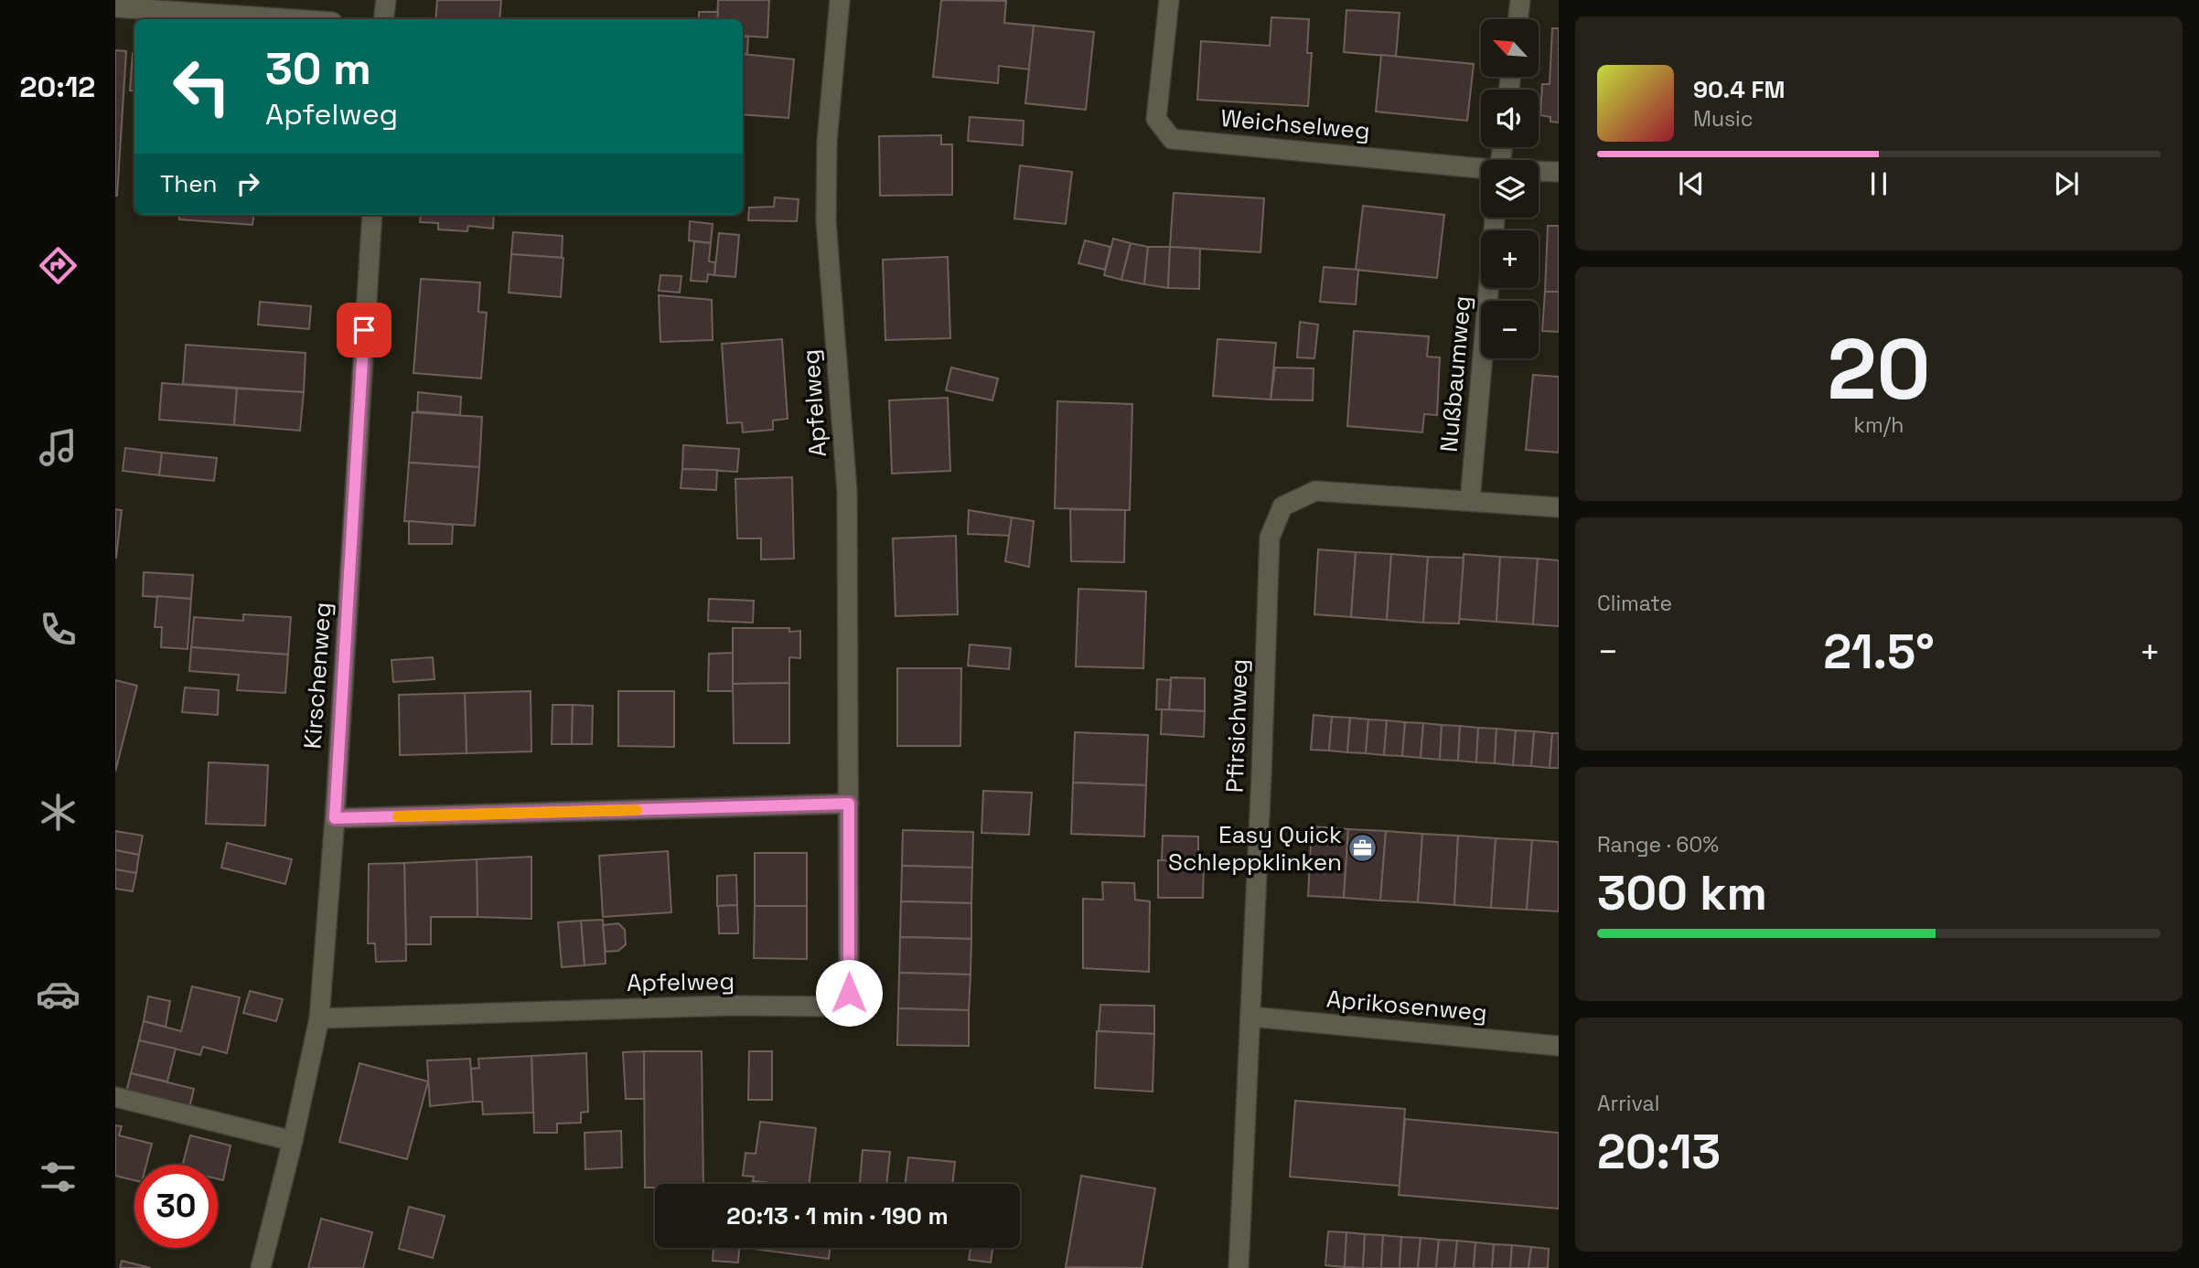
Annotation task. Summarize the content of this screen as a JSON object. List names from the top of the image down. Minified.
{"streets":{"street":["Weichselweg","Nußbaumweg","Apfelweg","Kirschenweg","Pfirsichweg","Aprikosenweg"]},"crossings":[["Nußbaumweg","Pfirsichweg"],["Apfelweg","Kirschenweg"],["Pfirsichweg","Aprikosenweg"]],"places":{"office":["Easy Quick Schleppklinken"]},"north":"top left","page":{"tabs":"20:12","map_buttons":["+","−"],"turn":["30 m","Apfelweg"],"song":["90.4 FM","Music"],"then":"Then","tile":[["20","km/h"],"Climate",["Range · 60%","300 km"],["Arrival","20:13"]],"heat":["−","21.5°","+"],"limit":"30","trip":"20:13 · 1 min · 190 m"}}
